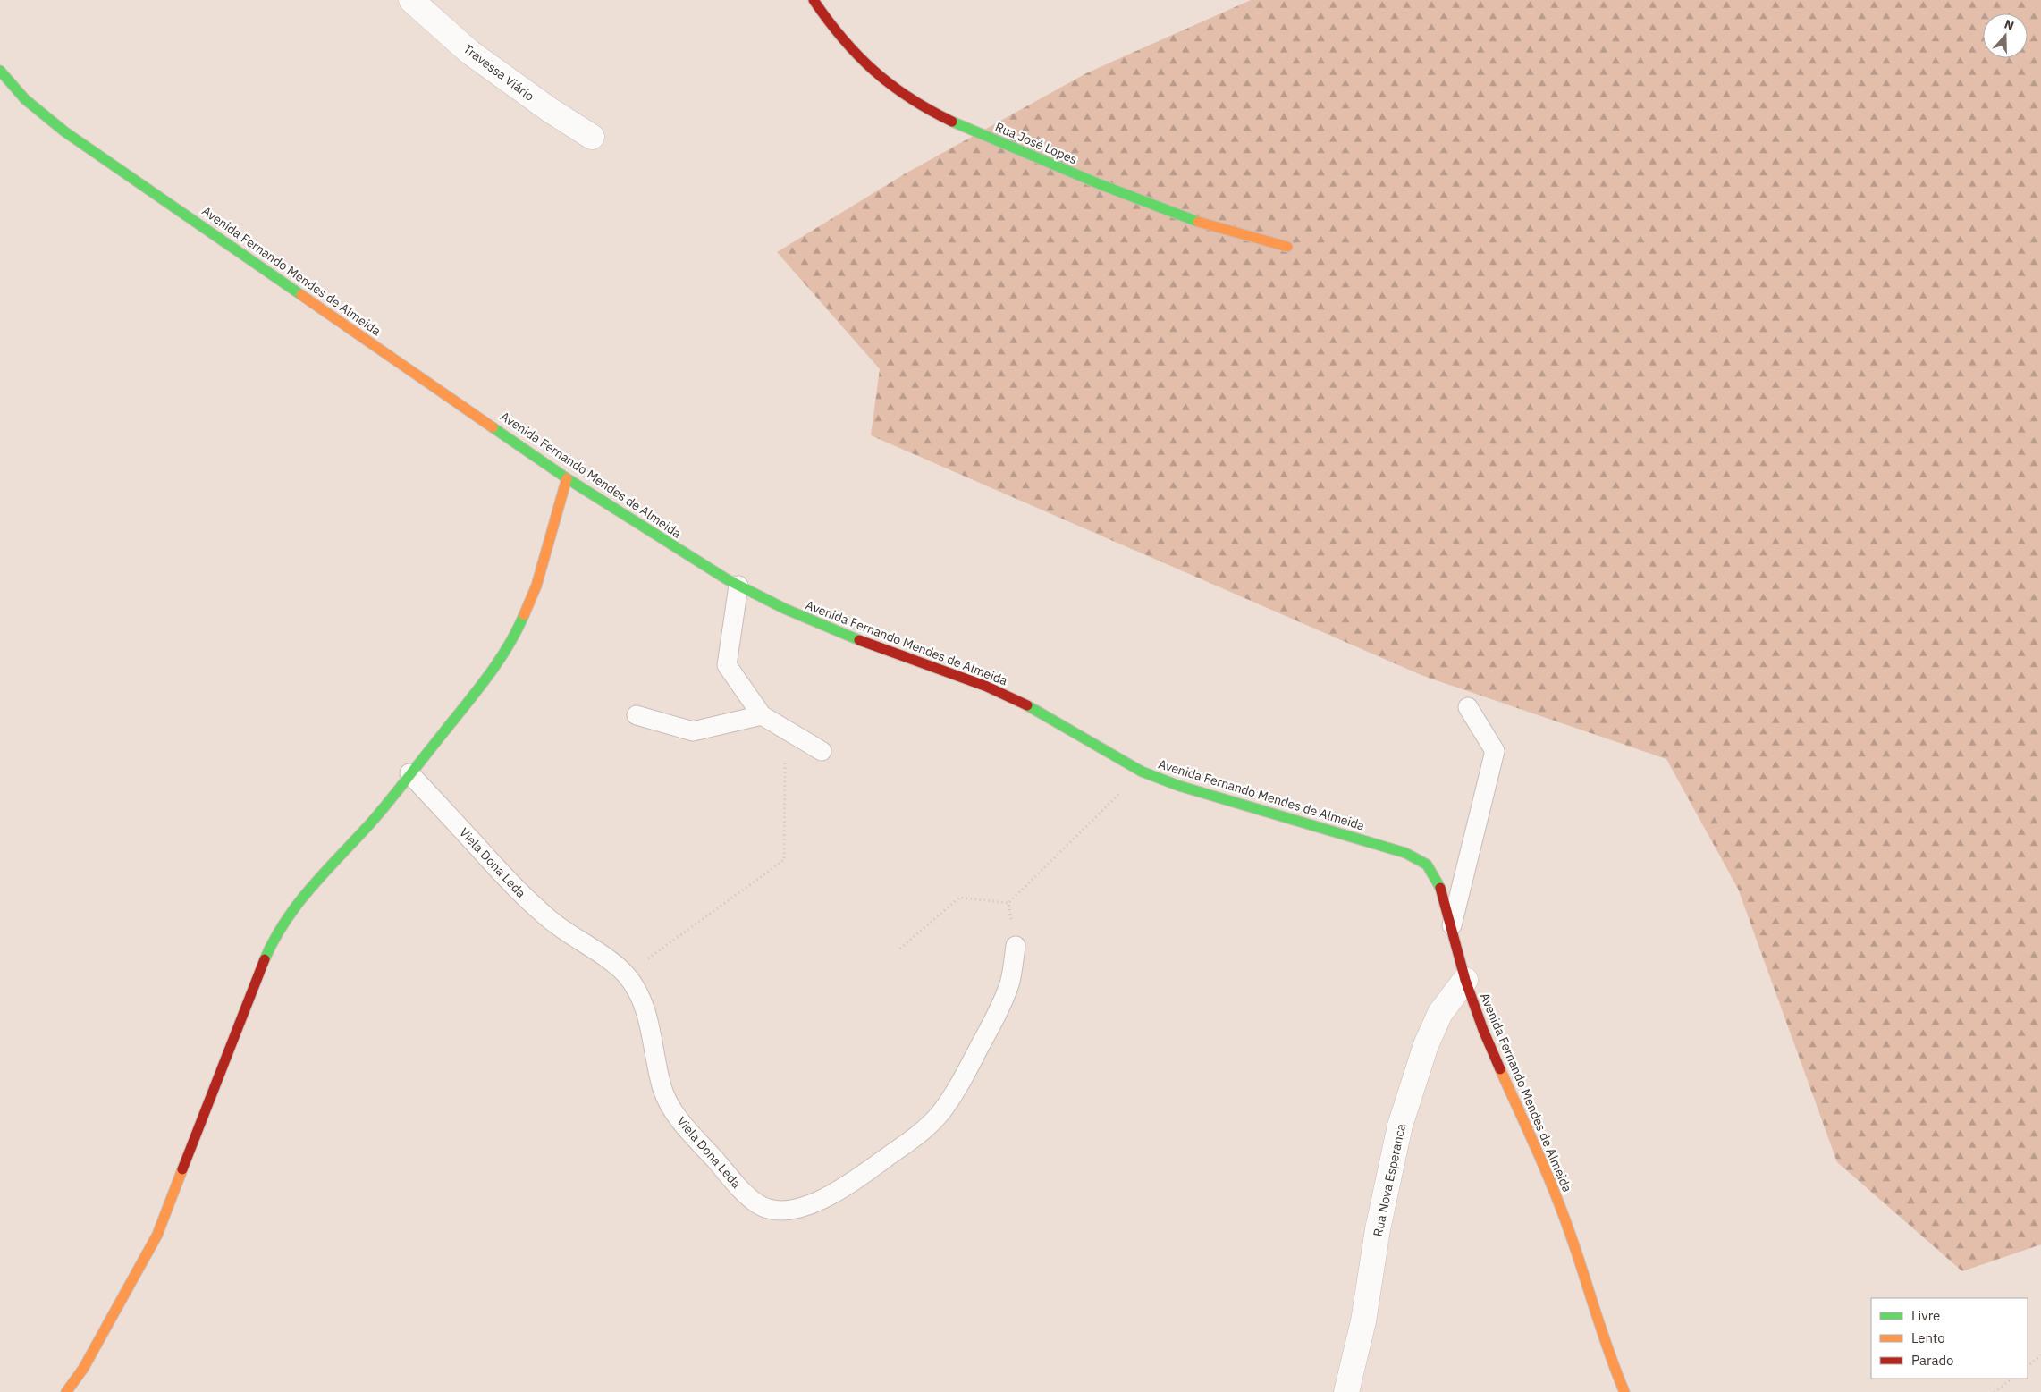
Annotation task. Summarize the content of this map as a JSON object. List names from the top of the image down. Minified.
{"streets":{"street":["Travessa Viário","Rua José Lopes","Avenida Fernando Mendes de Almeida","Rua Nova Esperanca"],"lane":["Viela Dona Leda"]},"crossings":[["Avenida Fernando Mendes de Almeida","Rua Nova Esperanca"]],"legend":["Livre","Lento","Parado"],"north":"top"}
